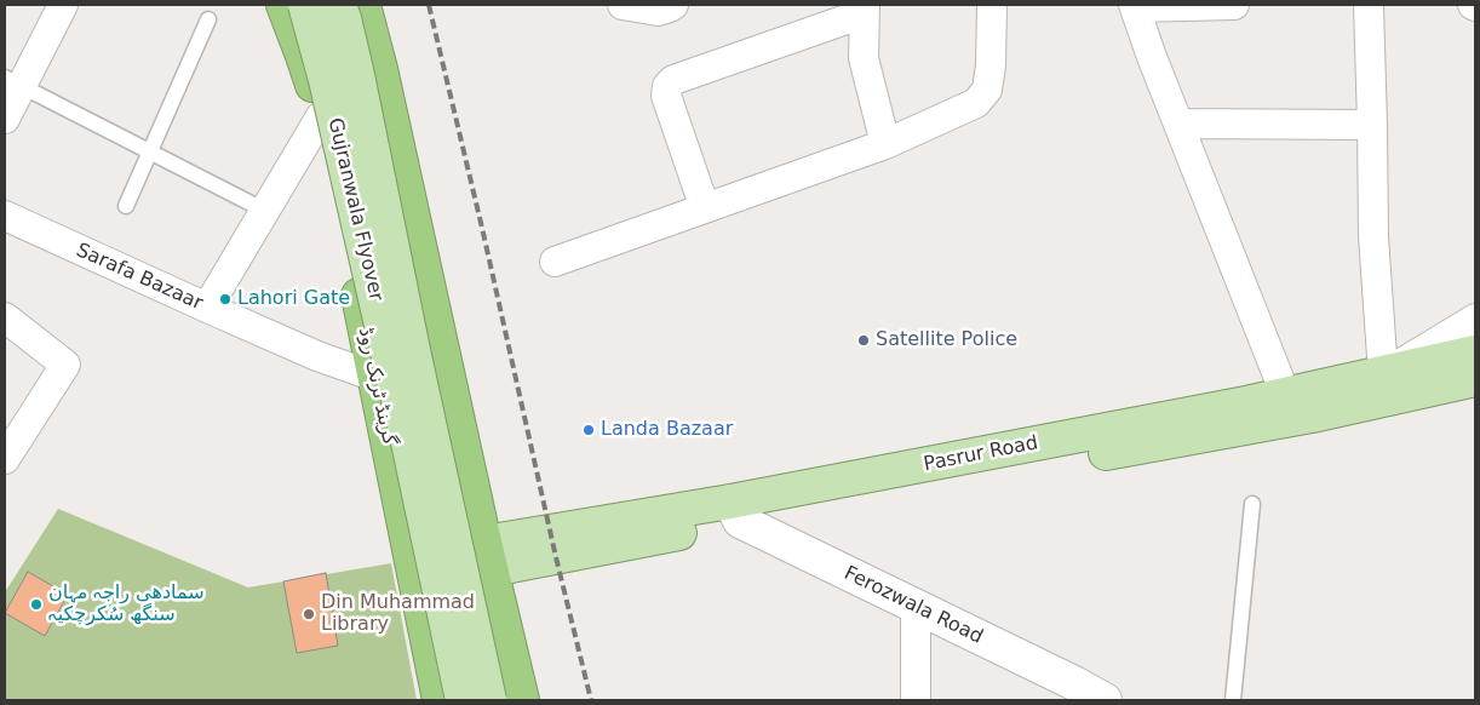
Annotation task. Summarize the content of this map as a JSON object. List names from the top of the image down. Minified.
{"streets":{"highway":["گرینڈ ٹرنک روڈ"],"main road":["Gujranwala Flyover","Pasrur Road","Ferozwala Road"],"street":["Sarafa Bazaar"]},"crossings":[["Sarafa Bazaar","گرینڈ ٹرنک روڈ"],["Pasrur Road","Ferozwala Road"]],"places":["Lahori Gate","Satellite Police","Landa Bazaar","سمادھی راجہ مہان سنگھ سُکرچکیہ","Din Muhammad Library"]}
